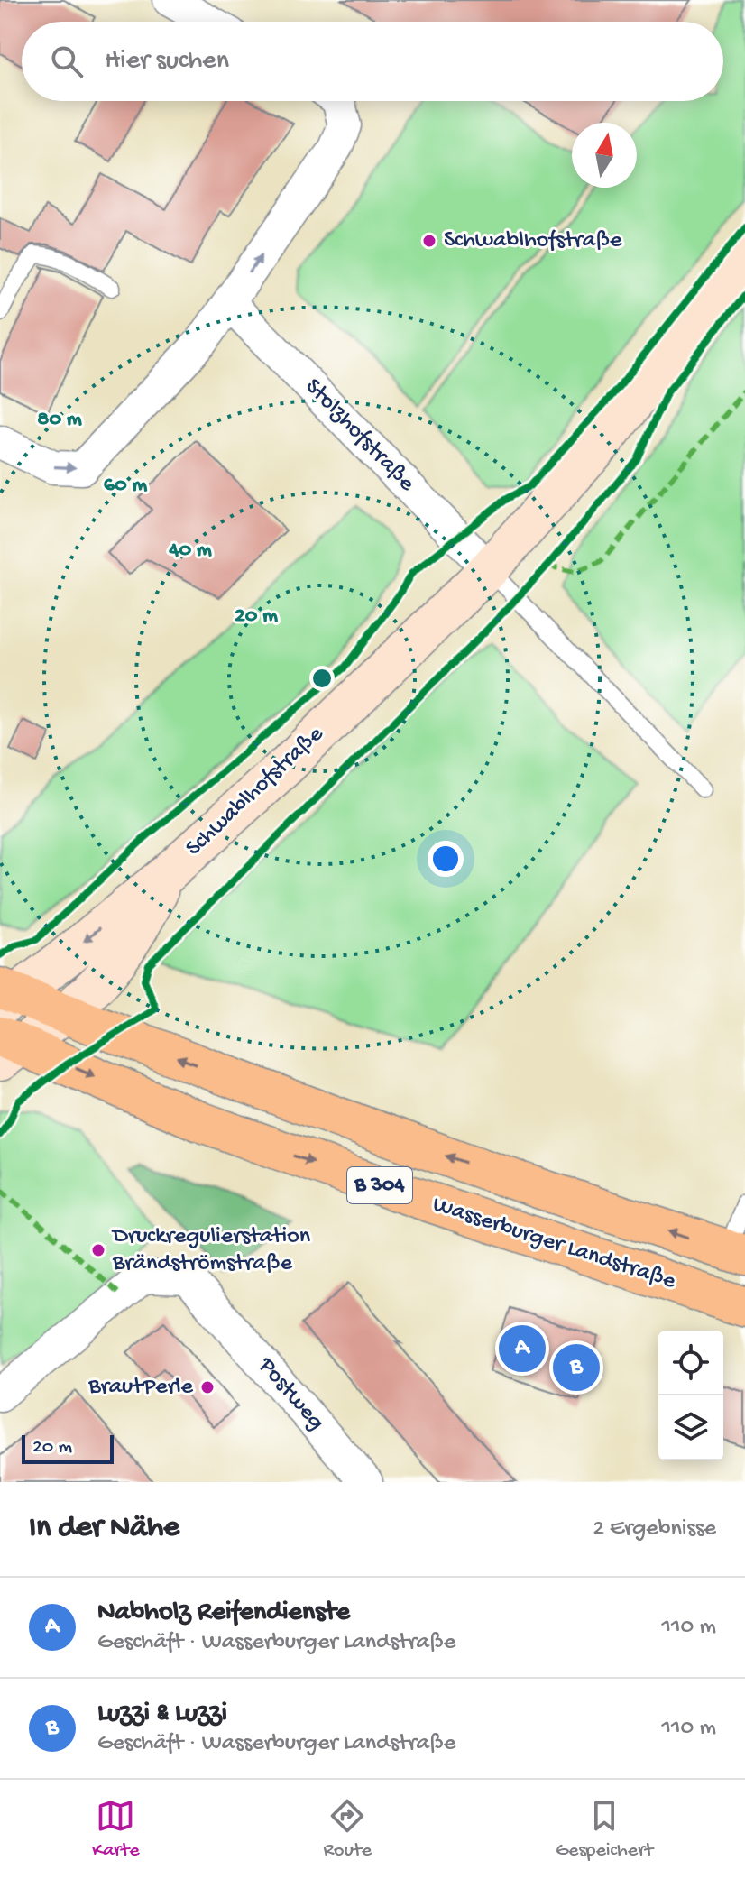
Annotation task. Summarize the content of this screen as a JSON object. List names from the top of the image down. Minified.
{"streets":{"main road":["B 304","Wasserburger Landstraße"],"street":["Stolzhofstraße","Schwablhofstraße","Postweg"]},"crossings":[["Stolzhofstraße","Schwablhofstraße"],["Schwablhofstraße","Wasserburger Landstraße"]],"places":["Schwablhofstraße","Druckregulierstation Brändströmstraße","BrautPerle"],"scale_bar":"20 m","north":"top","page":{"search":"Hier suchen","pins":["A","B"],"scale":"20 m","heading":["In der Nähe","2 Ergebnisse"],"list":[{"mark":"A","name":"Nabholz Reifendienste","note":"Geschäft · Wasserburger Landstraße","value":"110 m"},{"mark":"B","name":"Luzzi & Luzzi","note":"Geschäft · Wasserburger Landstraße","value":"110 m"}],"nav":["Karte","Route","Gespeichert"]},"rings":["80 m","60 m","40 m","20 m"]}
